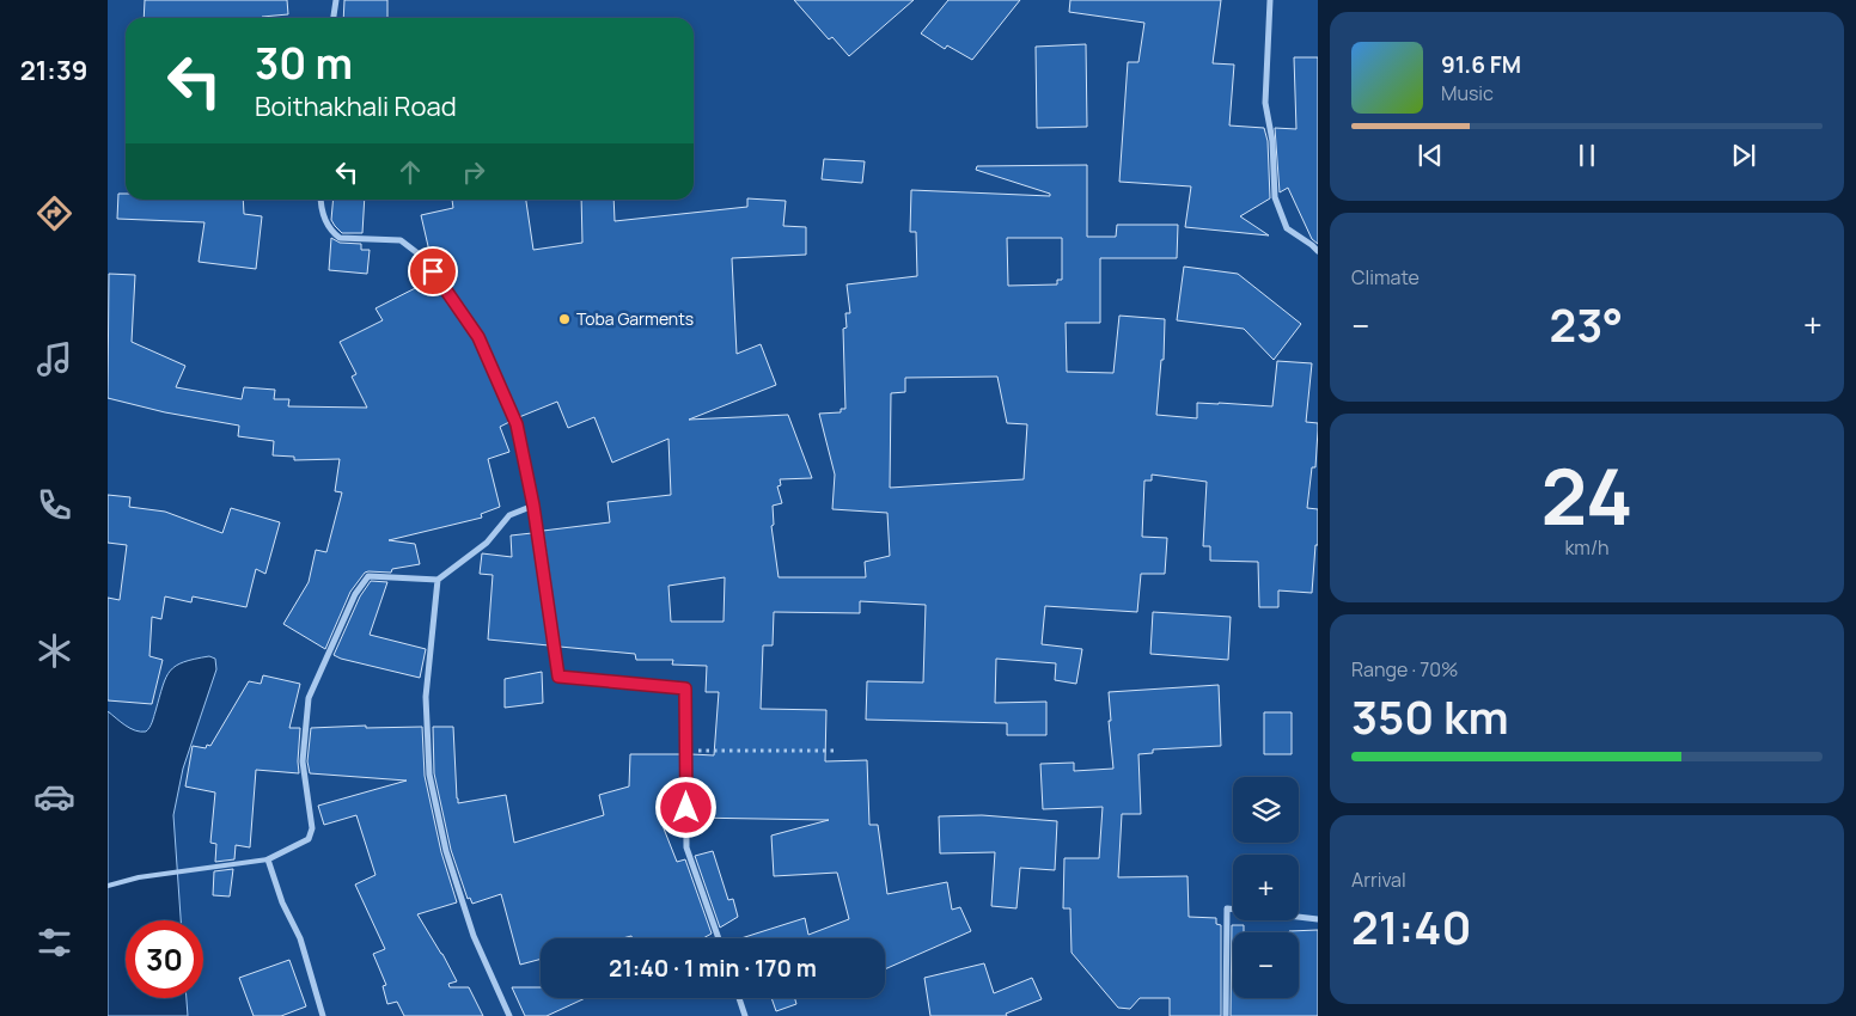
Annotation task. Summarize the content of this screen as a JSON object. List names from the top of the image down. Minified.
{"places":["Toba Garments"],"page":{"tabs":"21:39","turn":["30 m","Boithakhali Road"],"song":["91.6 FM","Music"],"tile":["Climate",["24","km/h"],["Range · 70%","350 km"],["Arrival","21:40"]],"heat":["−","23°","+"],"map_buttons":["+","−"],"limit":"30","trip":"21:40 · 1 min · 170 m"}}
